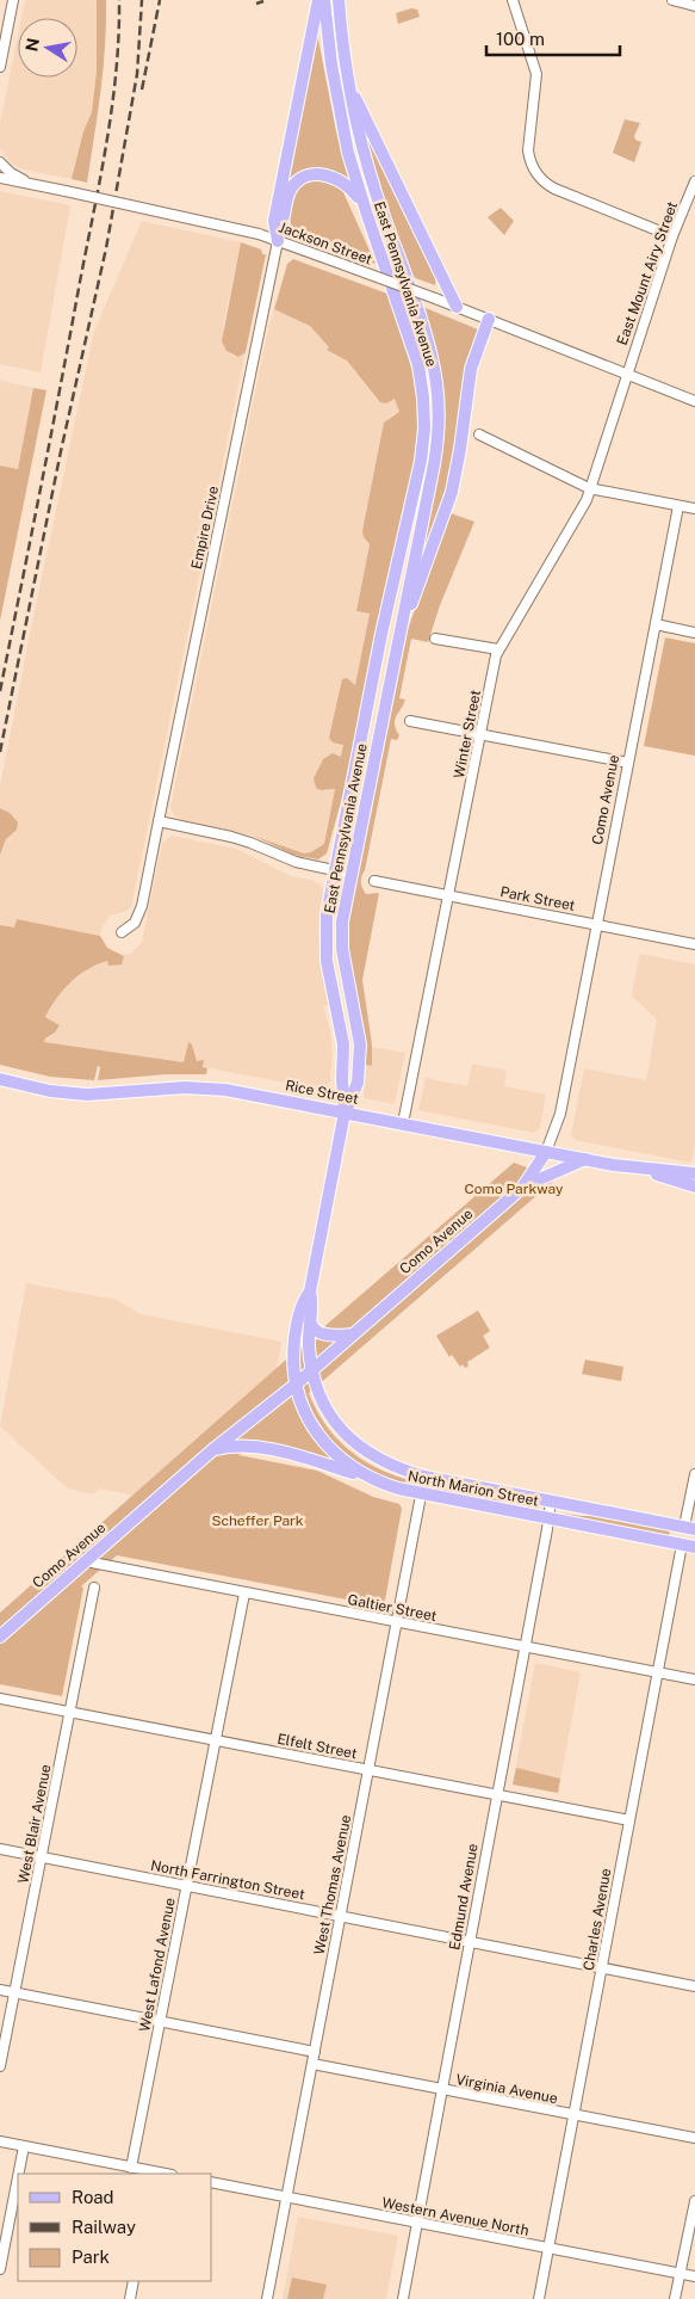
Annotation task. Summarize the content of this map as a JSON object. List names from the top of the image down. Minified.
{"streets":{"main road":["East Pennsylvania Avenue","Como Avenue","Rice Street","North Marion Street"],"street":["Jackson Street","East Mount Airy Street","Empire Drive","Winter Street","Park Street","Galtier Street","Elfelt Street","West Blair Avenue","North Farrington Street","West Thomas Avenue","Edmund Avenue","Charles Avenue","West Lafond Avenue","Virginia Avenue","Western Avenue North"]},"crossings":[["Jackson Street","East Mount Airy Street"],["Jackson Street","Empire Drive"],["Jackson Street","Winter Street"],["East Mount Airy Street","Winter Street"],["East Pennsylvania Avenue","Rice Street"],["Winter Street","Park Street"],["Winter Street","Rice Street"],["Como Avenue","Park Street"],["Como Avenue","Rice Street"],["Como Avenue","North Marion Street"],["Como Avenue","Galtier Street"],["North Marion Street","West Thomas Avenue"],["North Marion Street","Edmund Avenue"],["North Marion Street","Charles Avenue"],["Galtier Street","West Thomas Avenue"],["Galtier Street","Edmund Avenue"],["Galtier Street","Charles Avenue"],["Galtier Street","West Lafond Avenue"],["Elfelt Street","West Blair Avenue"],["Elfelt Street","West Thomas Avenue"],["Elfelt Street","Edmund Avenue"],["Elfelt Street","Charles Avenue"],["Elfelt Street","West Lafond Avenue"],["West Blair Avenue","North Farrington Street"],["North Farrington Street","West Thomas Avenue"],["North Farrington Street","Edmund Avenue"],["North Farrington Street","Charles Avenue"],["North Farrington Street","West Lafond Avenue"],["West Thomas Avenue","Virginia Avenue"],["West Thomas Avenue","Western Avenue North"],["Edmund Avenue","Virginia Avenue"],["Edmund Avenue","Western Avenue North"],["Charles Avenue","Virginia Avenue"],["Charles Avenue","Western Avenue North"]],"parks":["Como Parkway","Scheffer Park"],"legend":["Road","Railway","Park"],"scale_bar":"100 m","north":"left"}
